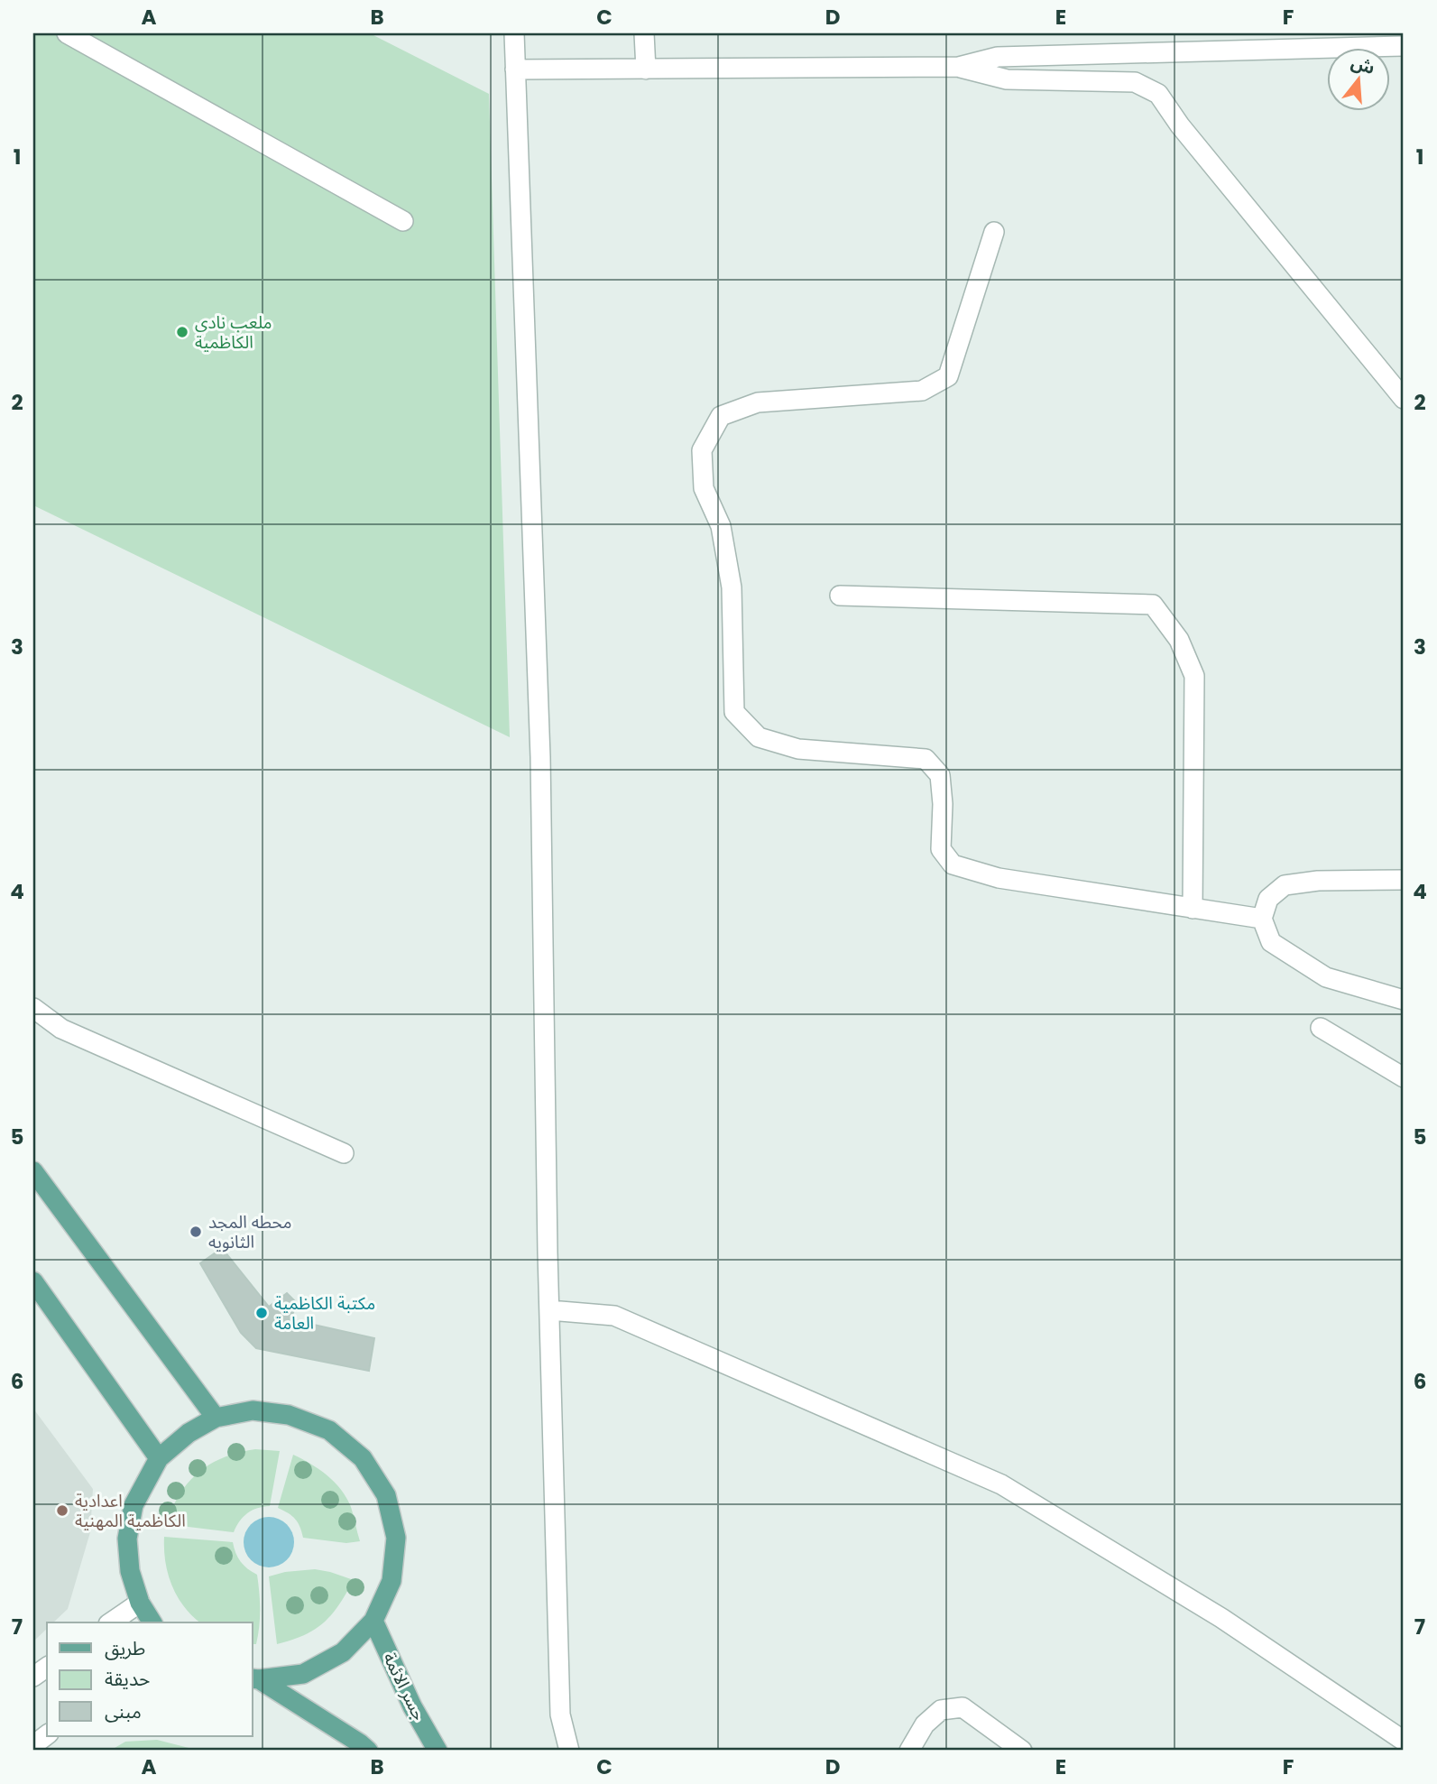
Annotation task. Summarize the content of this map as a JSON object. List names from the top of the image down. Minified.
{"streets":{"main road":["جسر الائمة"]},"places":["ملعب نادي الكاظمية","محطه المجد الثانويه","مكتبة الكاظمية العامة","اعدادية الكاظمية المهنية"],"legend":["طريق","حديقة","مبنى"],"north":"top","grid":{"columns":["A","B","C","D","E","F"],"rows":["1","2","3","4","5","6","7"]}}
